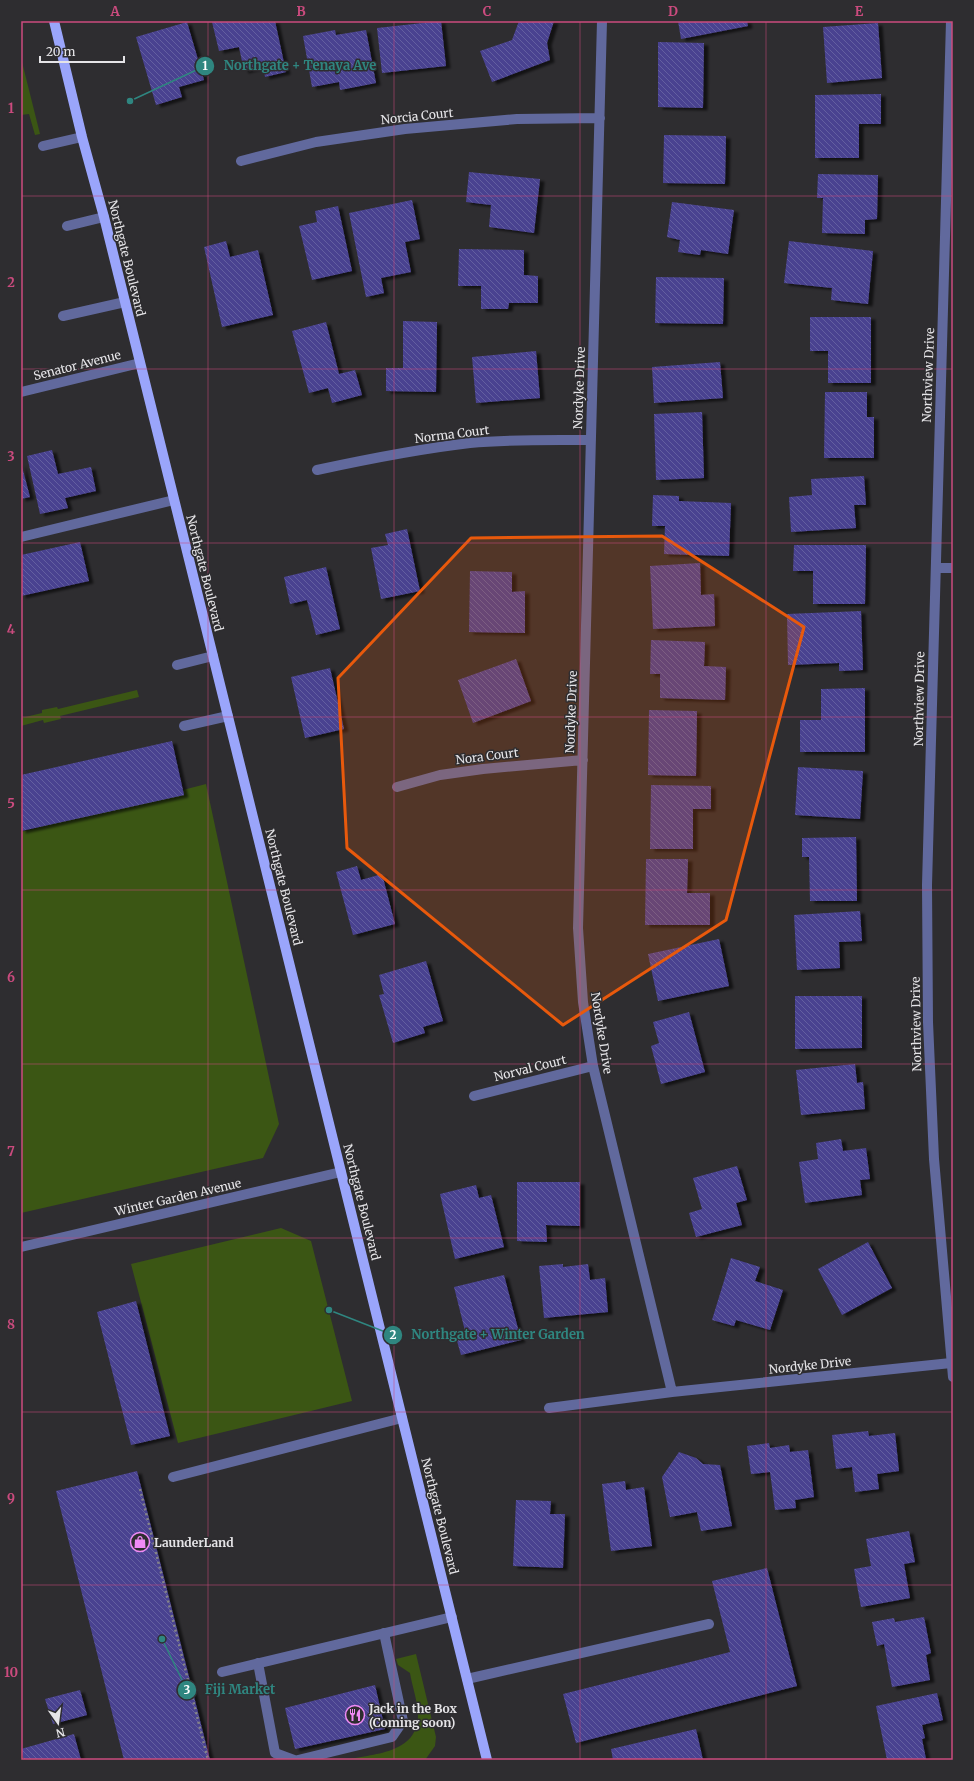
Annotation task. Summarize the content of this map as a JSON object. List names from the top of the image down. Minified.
{"streets":{"main road":["Northgate Boulevard"],"street":["Norcia Court","Senator Avenue","Northview Drive","Nordyke Drive","Norma Court","Nora Court","Norval Court","Winter Garden Avenue"]},"crossings":[["Norcia Court","Nordyke Drive"],["Northgate Boulevard","Senator Avenue"],["Northgate Boulevard","Winter Garden Avenue"],["Northview Drive","Nordyke Drive"],["Nordyke Drive","Norma Court"],["Nordyke Drive","Nora Court"],["Nordyke Drive","Norval Court"]],"places":{"other":["Northgate + Tenaya Ave","Northgate + Winter Garden","Fiji Market"],"shop":["LaunderLand"],"restaurant":["Jack in the Box (Coming soon)"]},"scale_bar":"20 m","north":"bottom","grid":{"columns":["A","B","C","D","E"],"rows":["1","2","3","4","5","6","7","8","9","10"]}}
